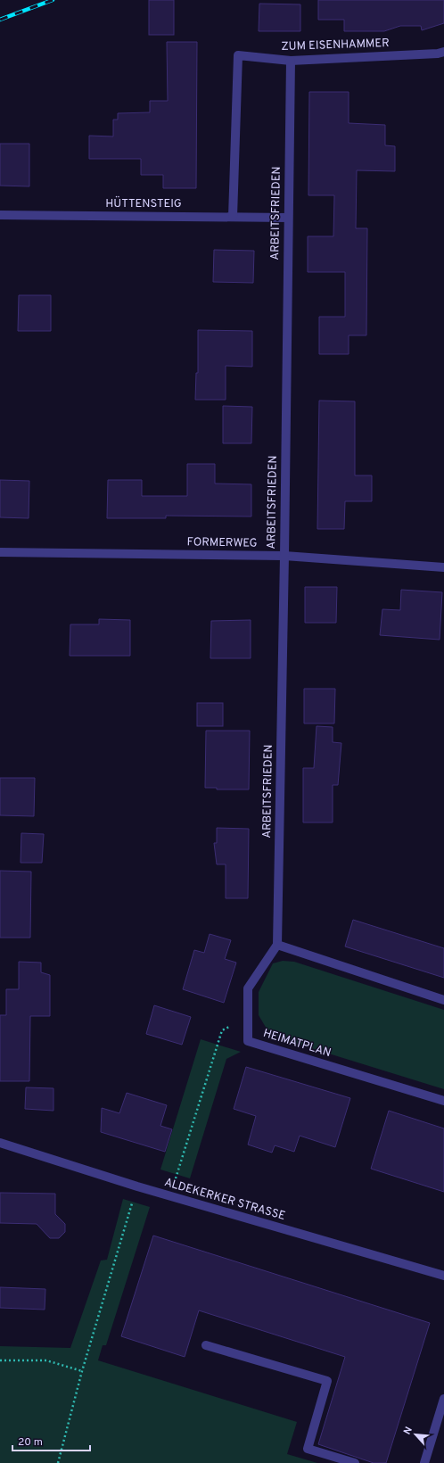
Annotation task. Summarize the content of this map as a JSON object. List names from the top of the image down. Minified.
{"streets":{"street":["ZUM EISENHAMMER","HÜTTENSTEIG","ARBEITSFRIEDEN","FORMERWEG","HEIMATPLAN","ALDEKERKER STRASSE"]},"crossings":[["ZUM EISENHAMMER","HÜTTENSTEIG"],["ZUM EISENHAMMER","ARBEITSFRIEDEN"],["HÜTTENSTEIG","ARBEITSFRIEDEN"],["ARBEITSFRIEDEN","FORMERWEG"],["ARBEITSFRIEDEN","HEIMATPLAN"]],"scale_bar":"20 m","north":"top left"}
